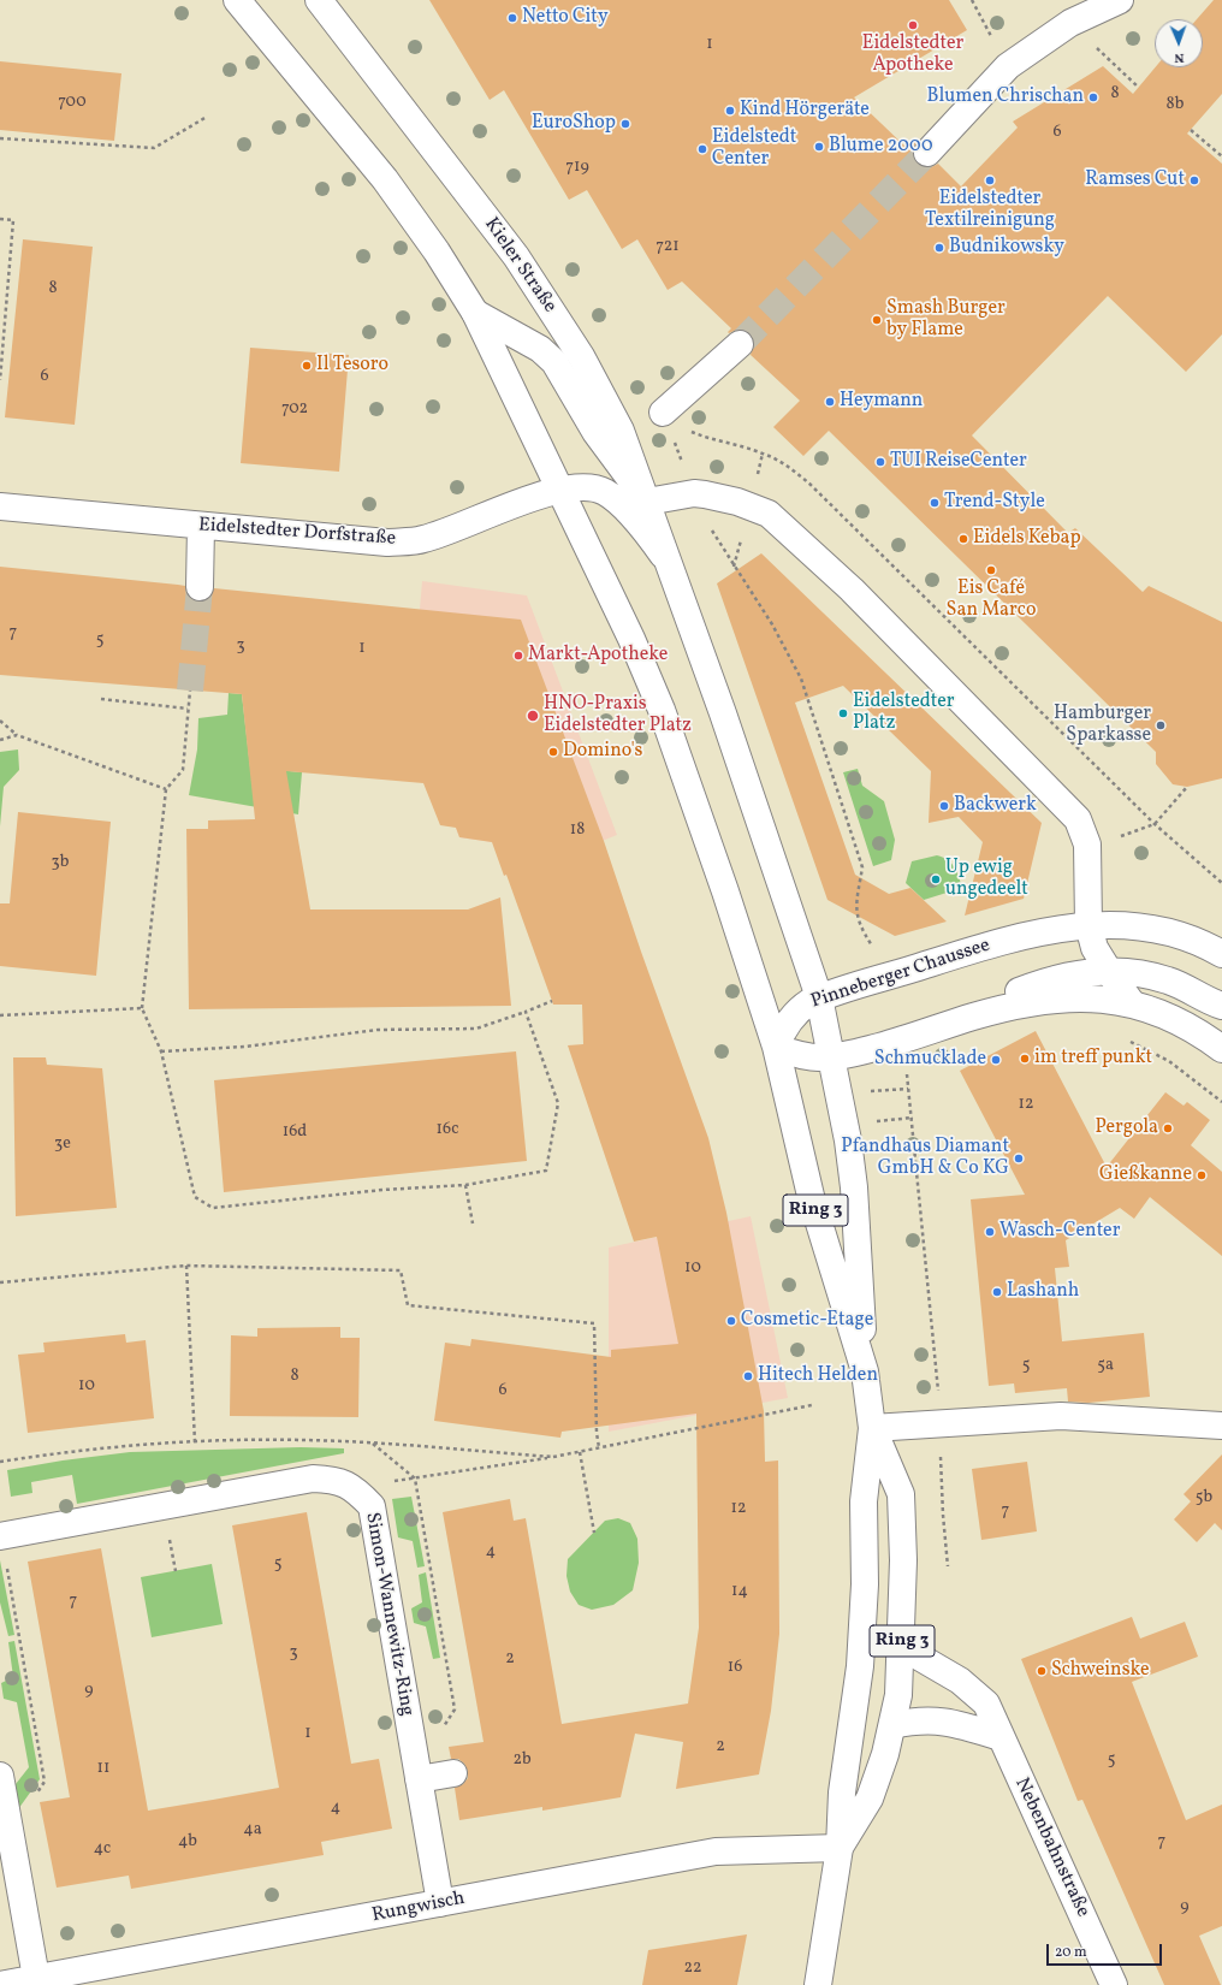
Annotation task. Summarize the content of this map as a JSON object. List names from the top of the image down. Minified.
{"streets":{"main road":["Kieler Straße","Eidelstedter Dorfstraße","Pinneberger Chaussee","Ring 3","Simon-Wannewitz-Ring","Nebenbahnstraße","Rungwisch"]},"crossings":[["Kieler Straße","Eidelstedter Dorfstraße"],["Pinneberger Chaussee","Ring 3"],["Ring 3","Nebenbahnstraße"],["Ring 3","Rungwisch"],["Simon-Wannewitz-Ring","Rungwisch"]],"places":["Netto City","Eidelstedter Apotheke","Blumen Chrischan","Kind Hörgeräte","EuroShop","Blume 2000","Eidelstedt Center","Eidelstedter Textilreinigung","Ramses Cut","Budnikowsky","Smash Burger by Flame","Il Tesoro","Heymann","TUI ReiseCenter","Trend-Style","Eidels Kebap","Eis Café San Marco","Markt-Apotheke","Eidelstedter Platz","HNO-Praxis Eidelstedter Platz","Hamburger Sparkasse","Domino's","Backwerk","Up ewig ungedeelt","im treff punkt","Schmucklade","Pergola","Pfandhaus Diamant GmbH & Co KG","Gießkanne","Wasch-Center","Lashanh","Cosmetic-Etage","Hitech Helden","Schweinske"],"house_numbers":["1","8","700","8b","6","719","721","8","6","702","7","5","3","1","18","3b","12","16c","16d","3e","10","5","5a","8","10","6","5b","12","7","4","5","14","7","3","2","16","9","1","2","2b","5","11","4","4a","4b","7","4c","9","22"],"scale_bar":"20 m","north":"bottom"}
